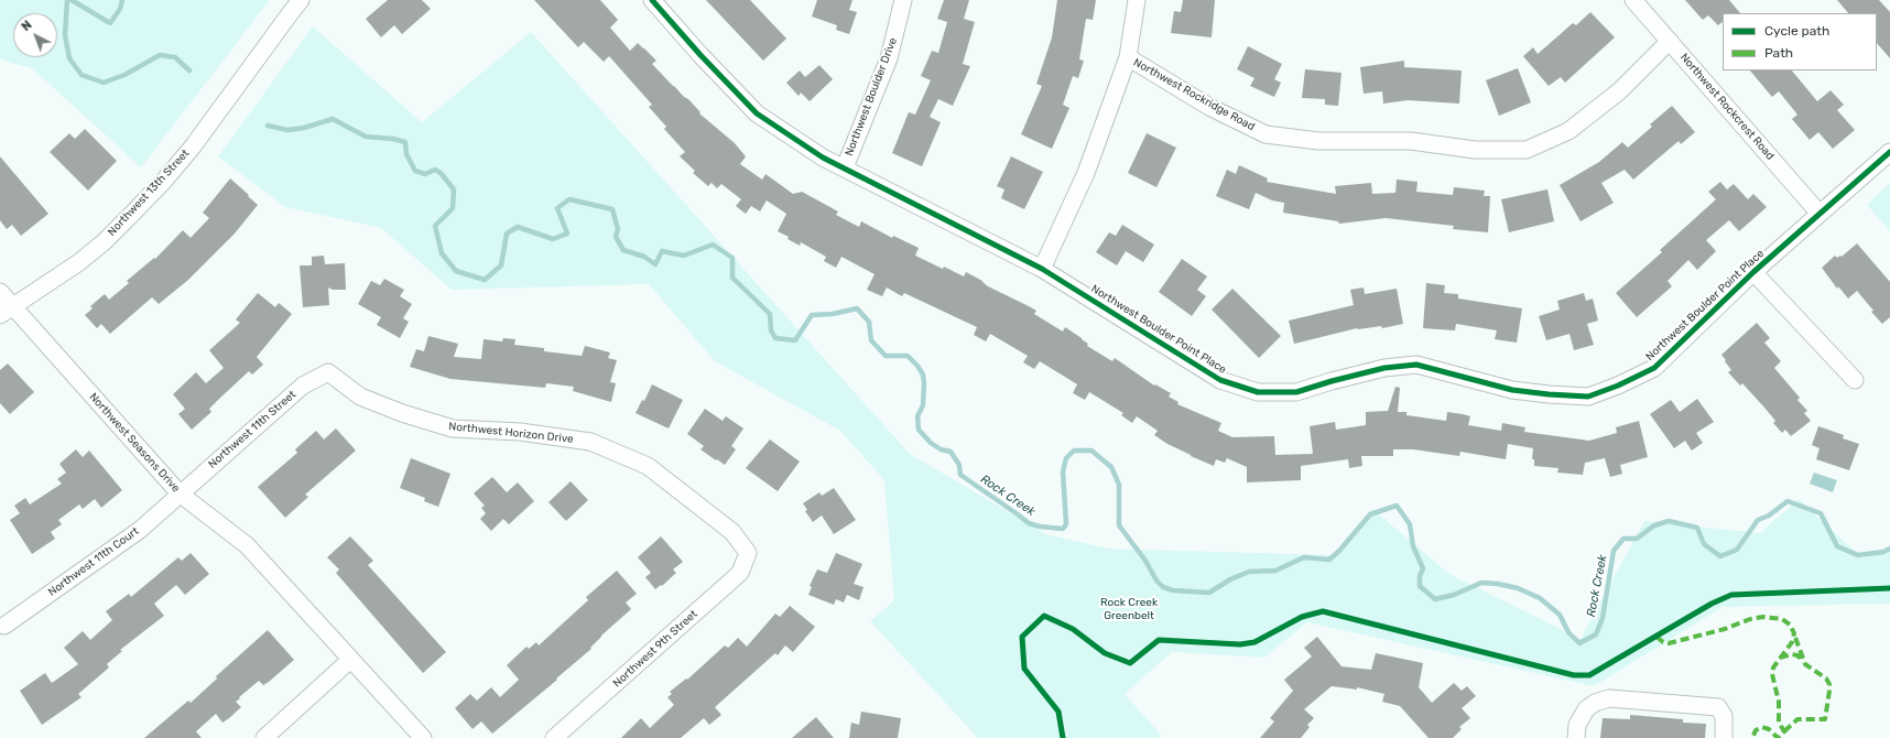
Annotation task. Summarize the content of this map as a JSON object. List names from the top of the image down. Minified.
{"streets":{"street":["Northwest Rockridge Road","Northwest Boulder Drive","Northwest Rockcrest Road","Northwest 13th Street","Northwest Boulder Point Place","Northwest 11th Street","Northwest Horizon Drive","Northwest Seasons Drive","Northwest 11th Court","Northwest 9th Street"]},"crossings":[["Northwest Rockridge Road","Northwest Rockcrest Road"],["Northwest Boulder Drive","Northwest Boulder Point Place"],["Northwest Rockcrest Road","Northwest Boulder Point Place"],["Northwest 13th Street","Northwest Seasons Drive"],["Northwest 11th Street","Northwest Horizon Drive"],["Northwest 11th Street","Northwest Seasons Drive"],["Northwest 11th Street","Northwest 11th Court"],["Northwest Horizon Drive","Northwest 9th Street"],["Northwest Seasons Drive","Northwest 11th Court"]],"water":["Rock Creek"],"parks":["Rock Creek Greenbelt"],"legend":["Cycle path","Path"],"north":"top left"}
